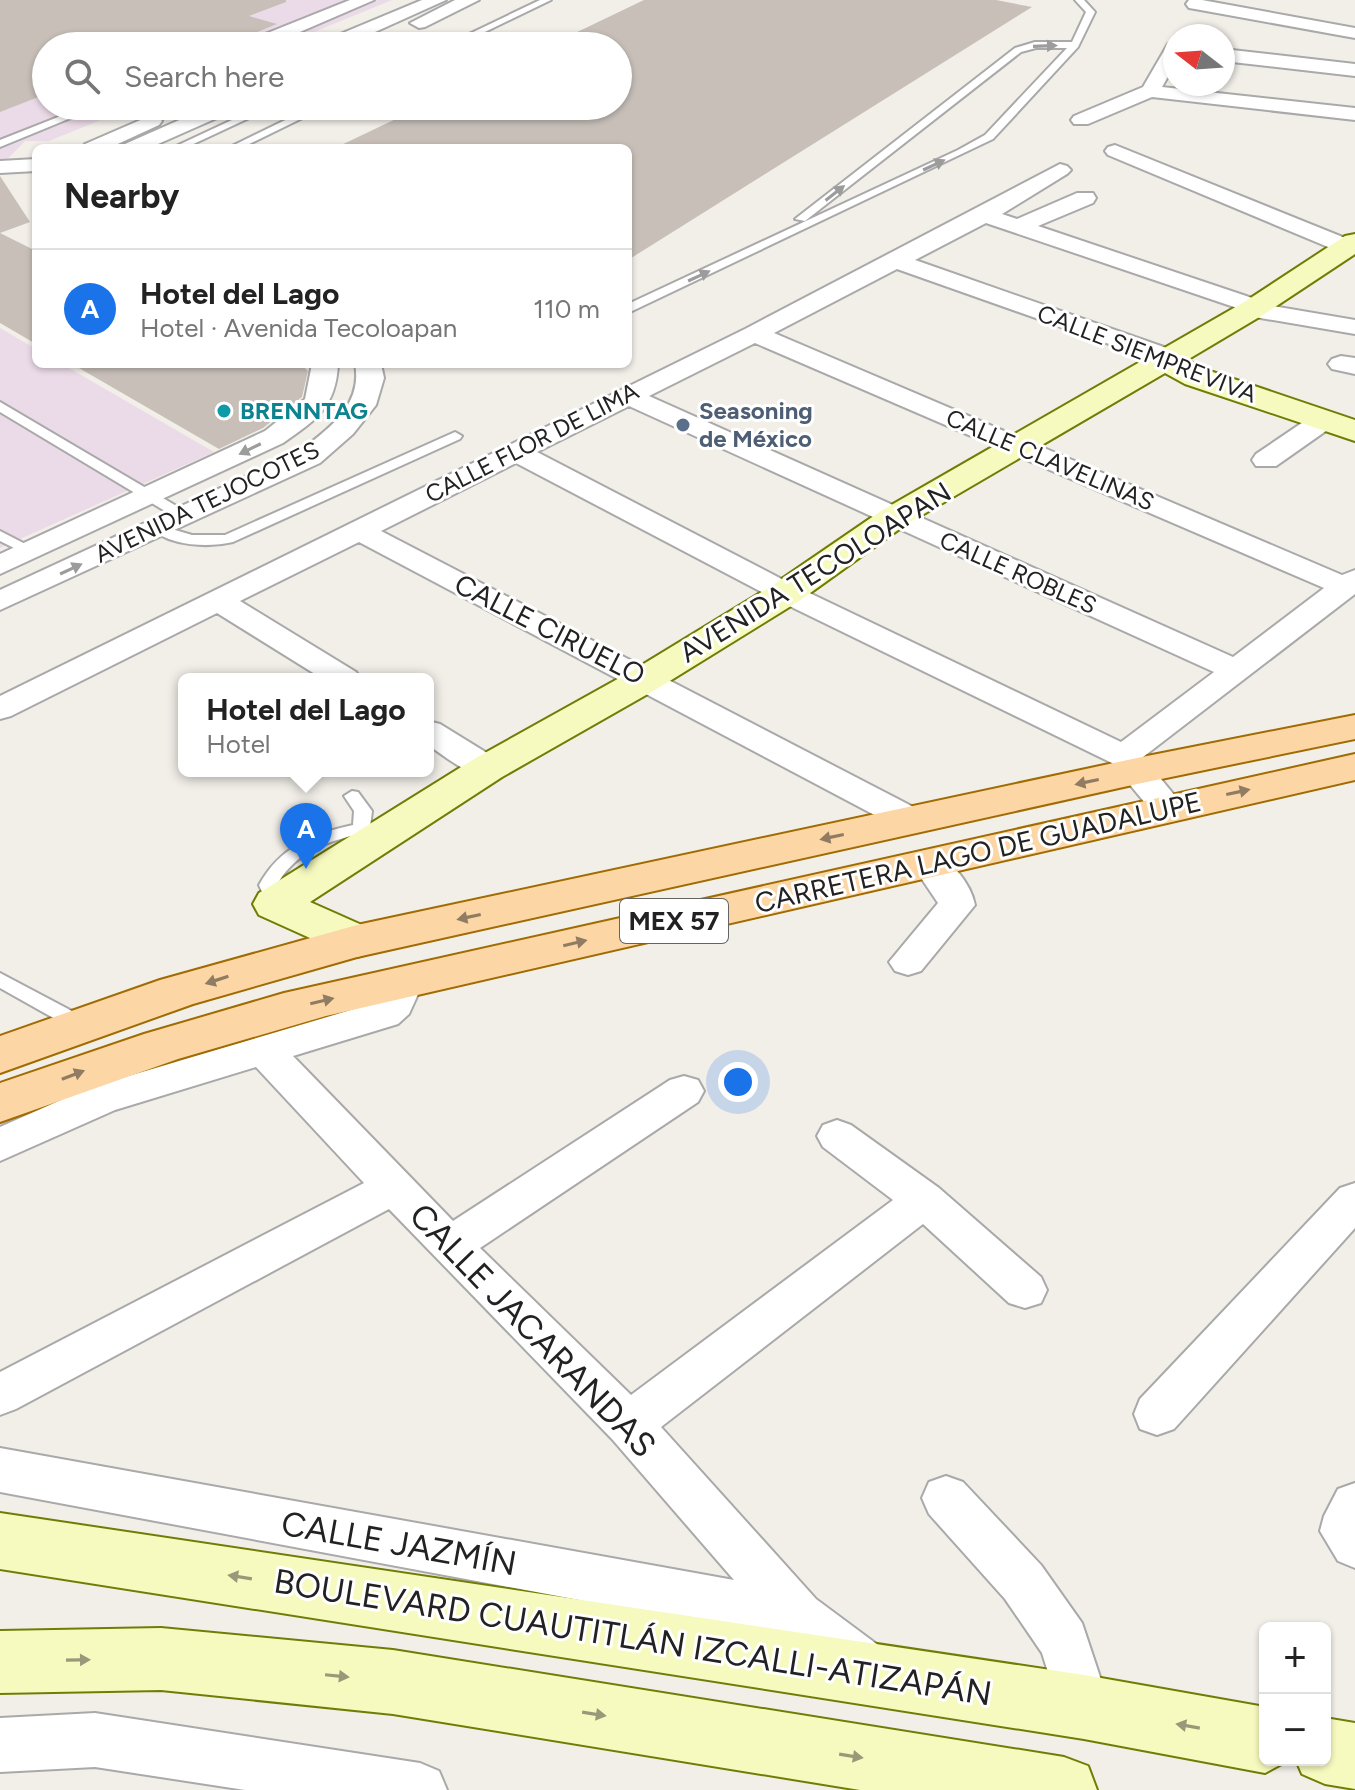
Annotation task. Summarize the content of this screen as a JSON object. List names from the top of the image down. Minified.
{"streets":{"main road":["CARRETERA LAGO DE GUADALUPE","MEX 57"],"street":["CALLE SIEMPREVIVA","CALLE FLOR DE LIMA","CALLE CLAVELINAS","AVENIDA TEJOCOTES","AVENIDA TECOLOAPAN","CALLE ROBLES","CALLE CIRUELO","CALLE JACARANDAS","CALLE JAZMÍN","BOULEVARD CUAUTITLÁN IZCALLI-ATIZAPÁN"]},"crossings":[["CALLE SIEMPREVIVA","CALLE FLOR DE LIMA"],["CALLE SIEMPREVIVA","AVENIDA TECOLOAPAN"],["CALLE FLOR DE LIMA","CALLE CLAVELINAS"],["CALLE FLOR DE LIMA","CALLE ROBLES"],["CALLE FLOR DE LIMA","CALLE CIRUELO"],["CALLE CLAVELINAS","AVENIDA TECOLOAPAN"],["AVENIDA TECOLOAPAN","CALLE ROBLES"],["AVENIDA TECOLOAPAN","CALLE CIRUELO"],["CALLE CIRUELO","CARRETERA LAGO DE GUADALUPE"],["CALLE JACARANDAS","CALLE JAZMÍN"],["CALLE JACARANDAS","BOULEVARD CUAUTITLÁN IZCALLI-ATIZAPÁN"],["CALLE JAZMÍN","BOULEVARD CUAUTITLÁN IZCALLI-ATIZAPÁN"]],"places":["BRENNTAG","Seasoning de México"],"north":"left","page":{"search":"Search here","heading":"Nearby","list":[{"mark":"A","name":"Hotel del Lago","note":"Hotel · Avenida Tecoloapan","value":"110 m"}],"popup":["Hotel del Lago","Hotel"],"pins":"A","map_buttons":["+","−"]}}
